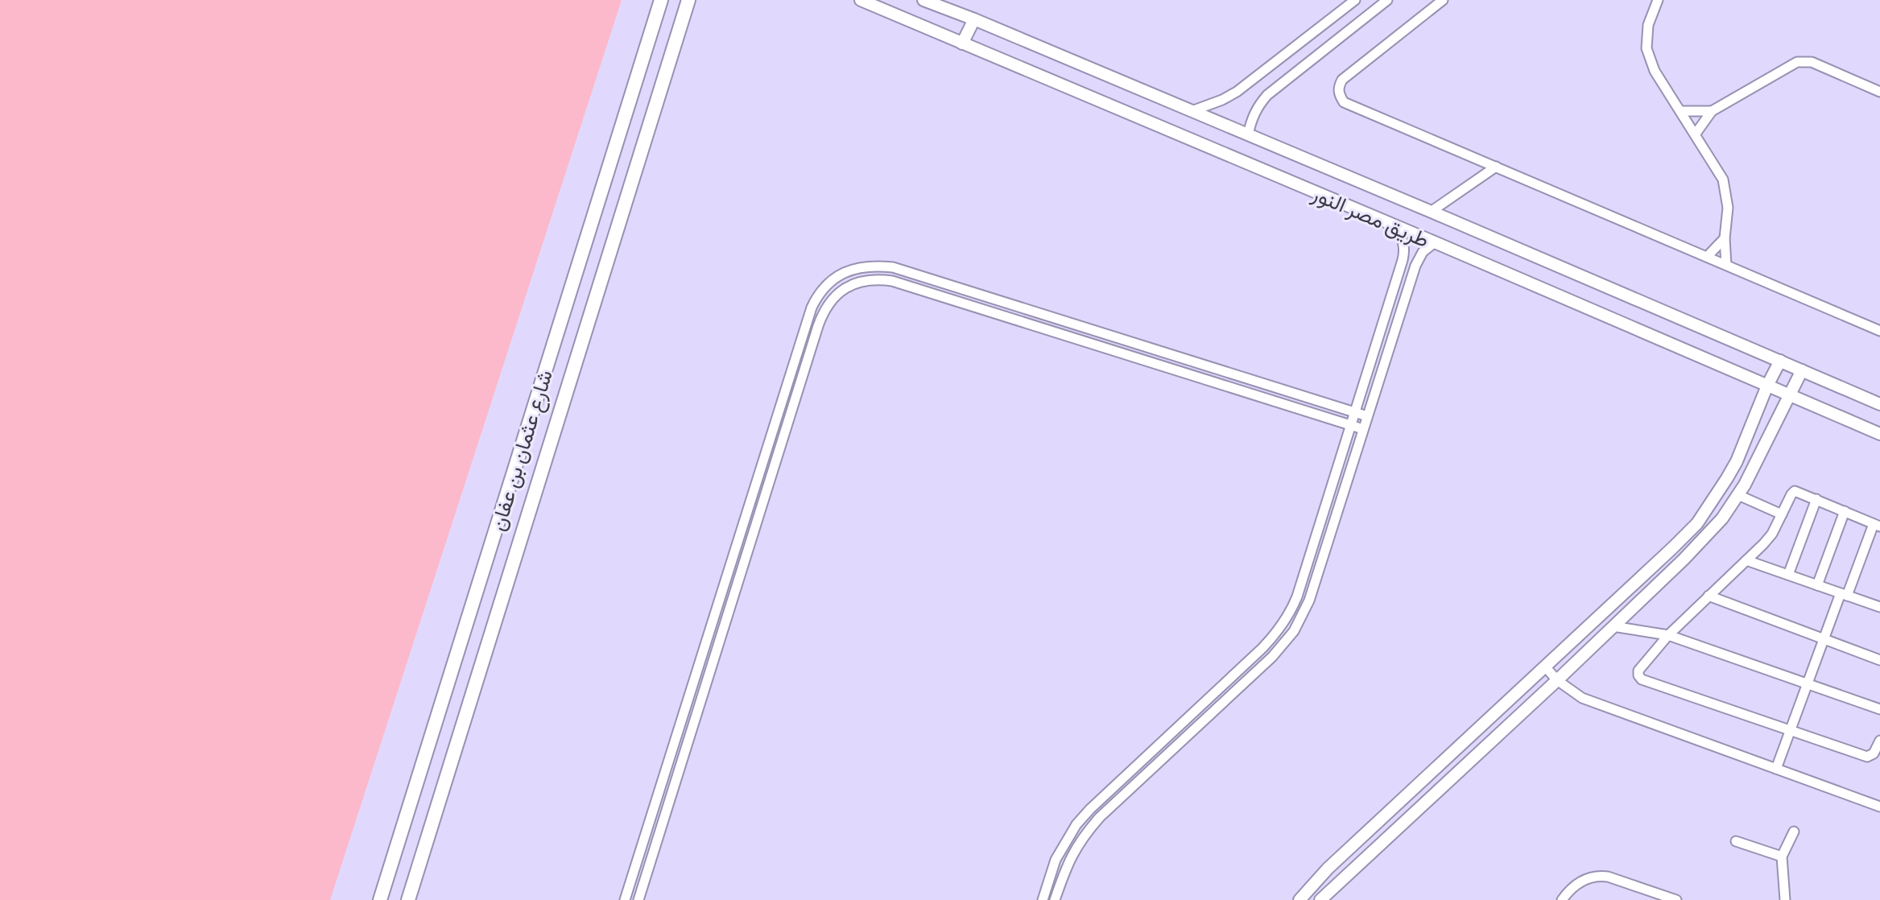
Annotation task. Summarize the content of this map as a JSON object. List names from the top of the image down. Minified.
{"streets":{"main road":["شارع عثمان بن عفان"],"street":["طريق مصر النور"]}}
